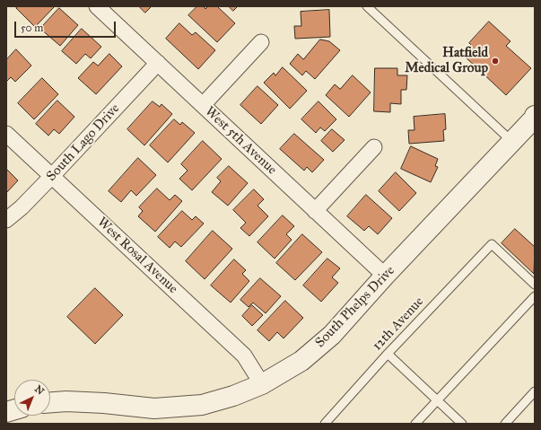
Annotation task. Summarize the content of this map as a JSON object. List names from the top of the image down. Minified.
{"streets":{"street":["West 5th Avenue","South Lago Drive","West Rosal Avenue","South Phelps Drive"],"lane":["12th Avenue"]},"crossings":[["West 5th Avenue","South Lago Drive"],["West 5th Avenue","South Phelps Drive"],["South Lago Drive","West Rosal Avenue"],["West Rosal Avenue","South Phelps Drive"]],"places":["Hatfield Medical Group"],"scale_bar":"50 m","north":"top right"}
